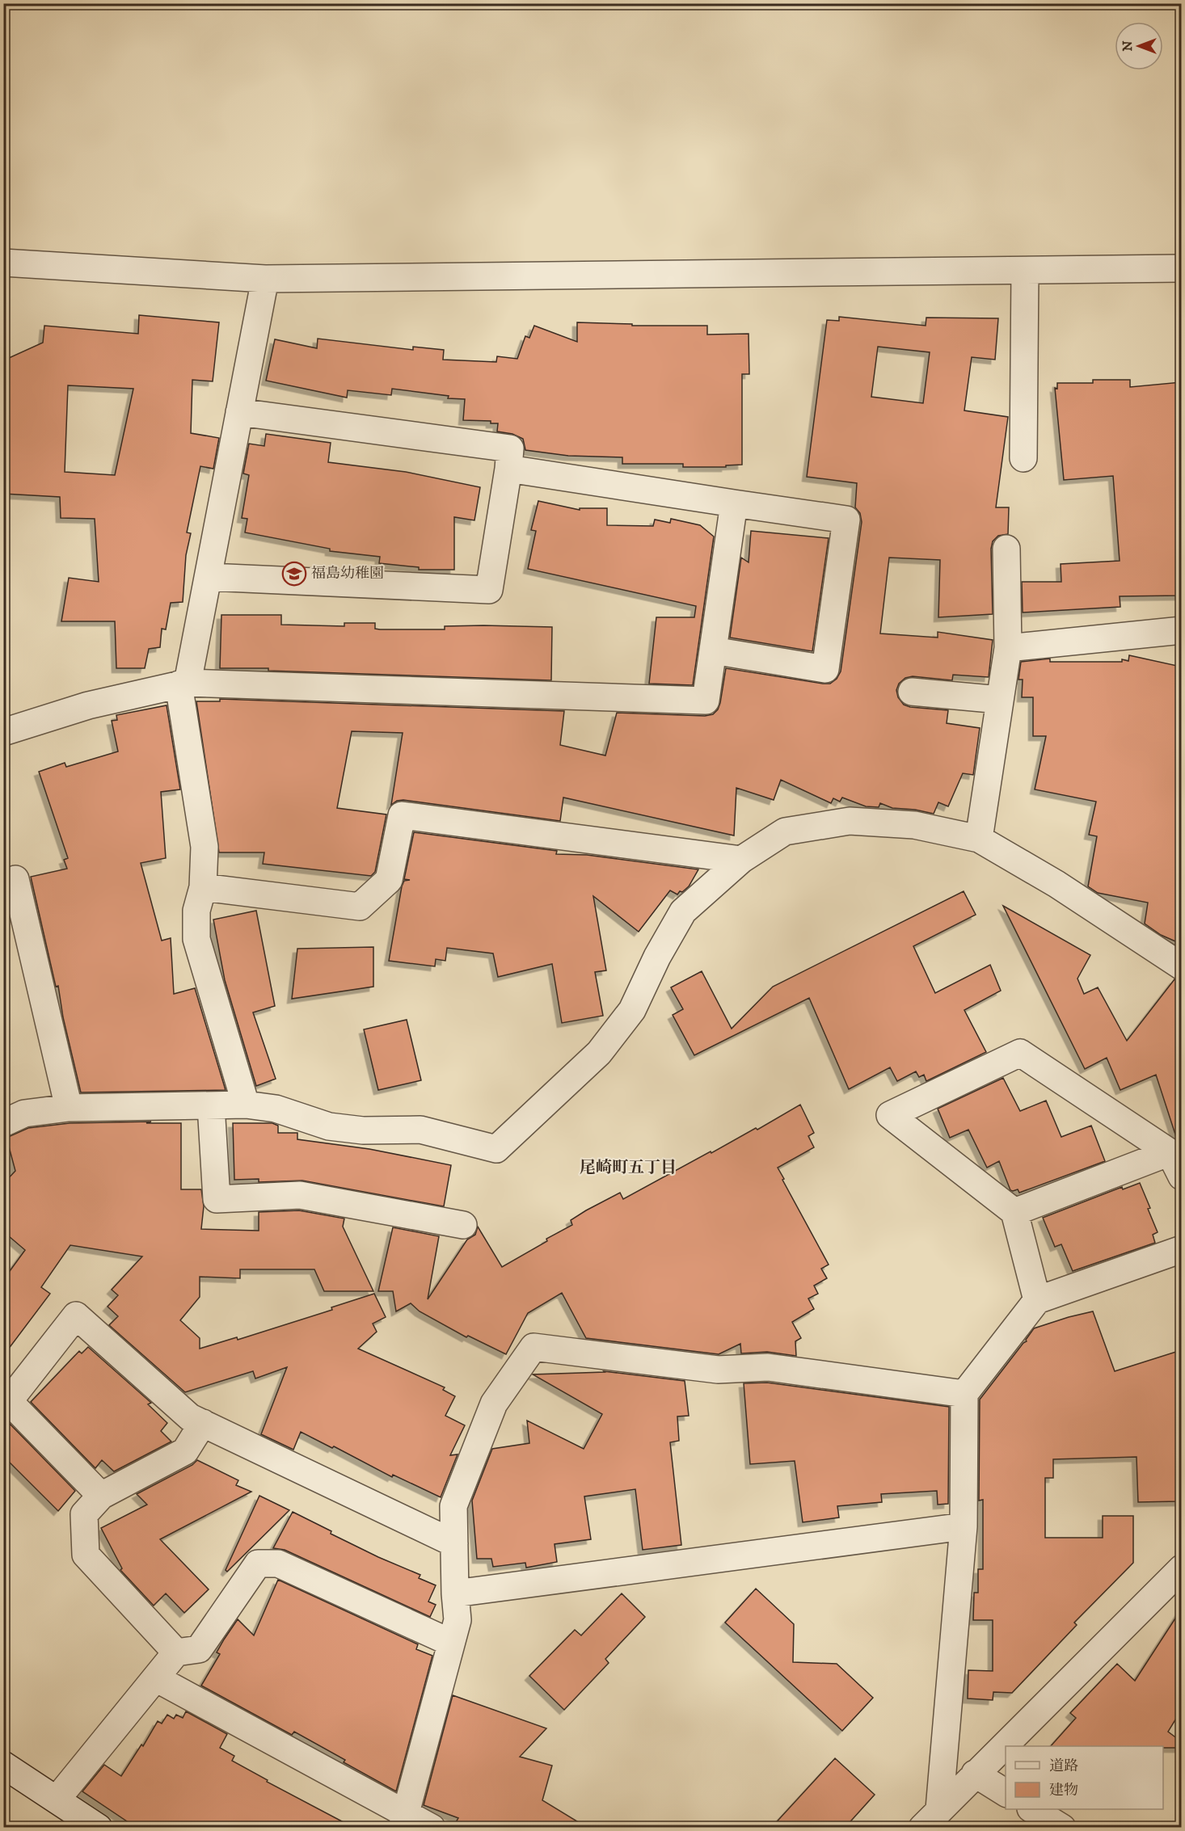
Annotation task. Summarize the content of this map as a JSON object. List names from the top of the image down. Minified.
{"districts":["尾崎町五丁目"],"places":{"school or university":["福島幼稚園"]},"legend":["道路","建物"],"north":"left"}
